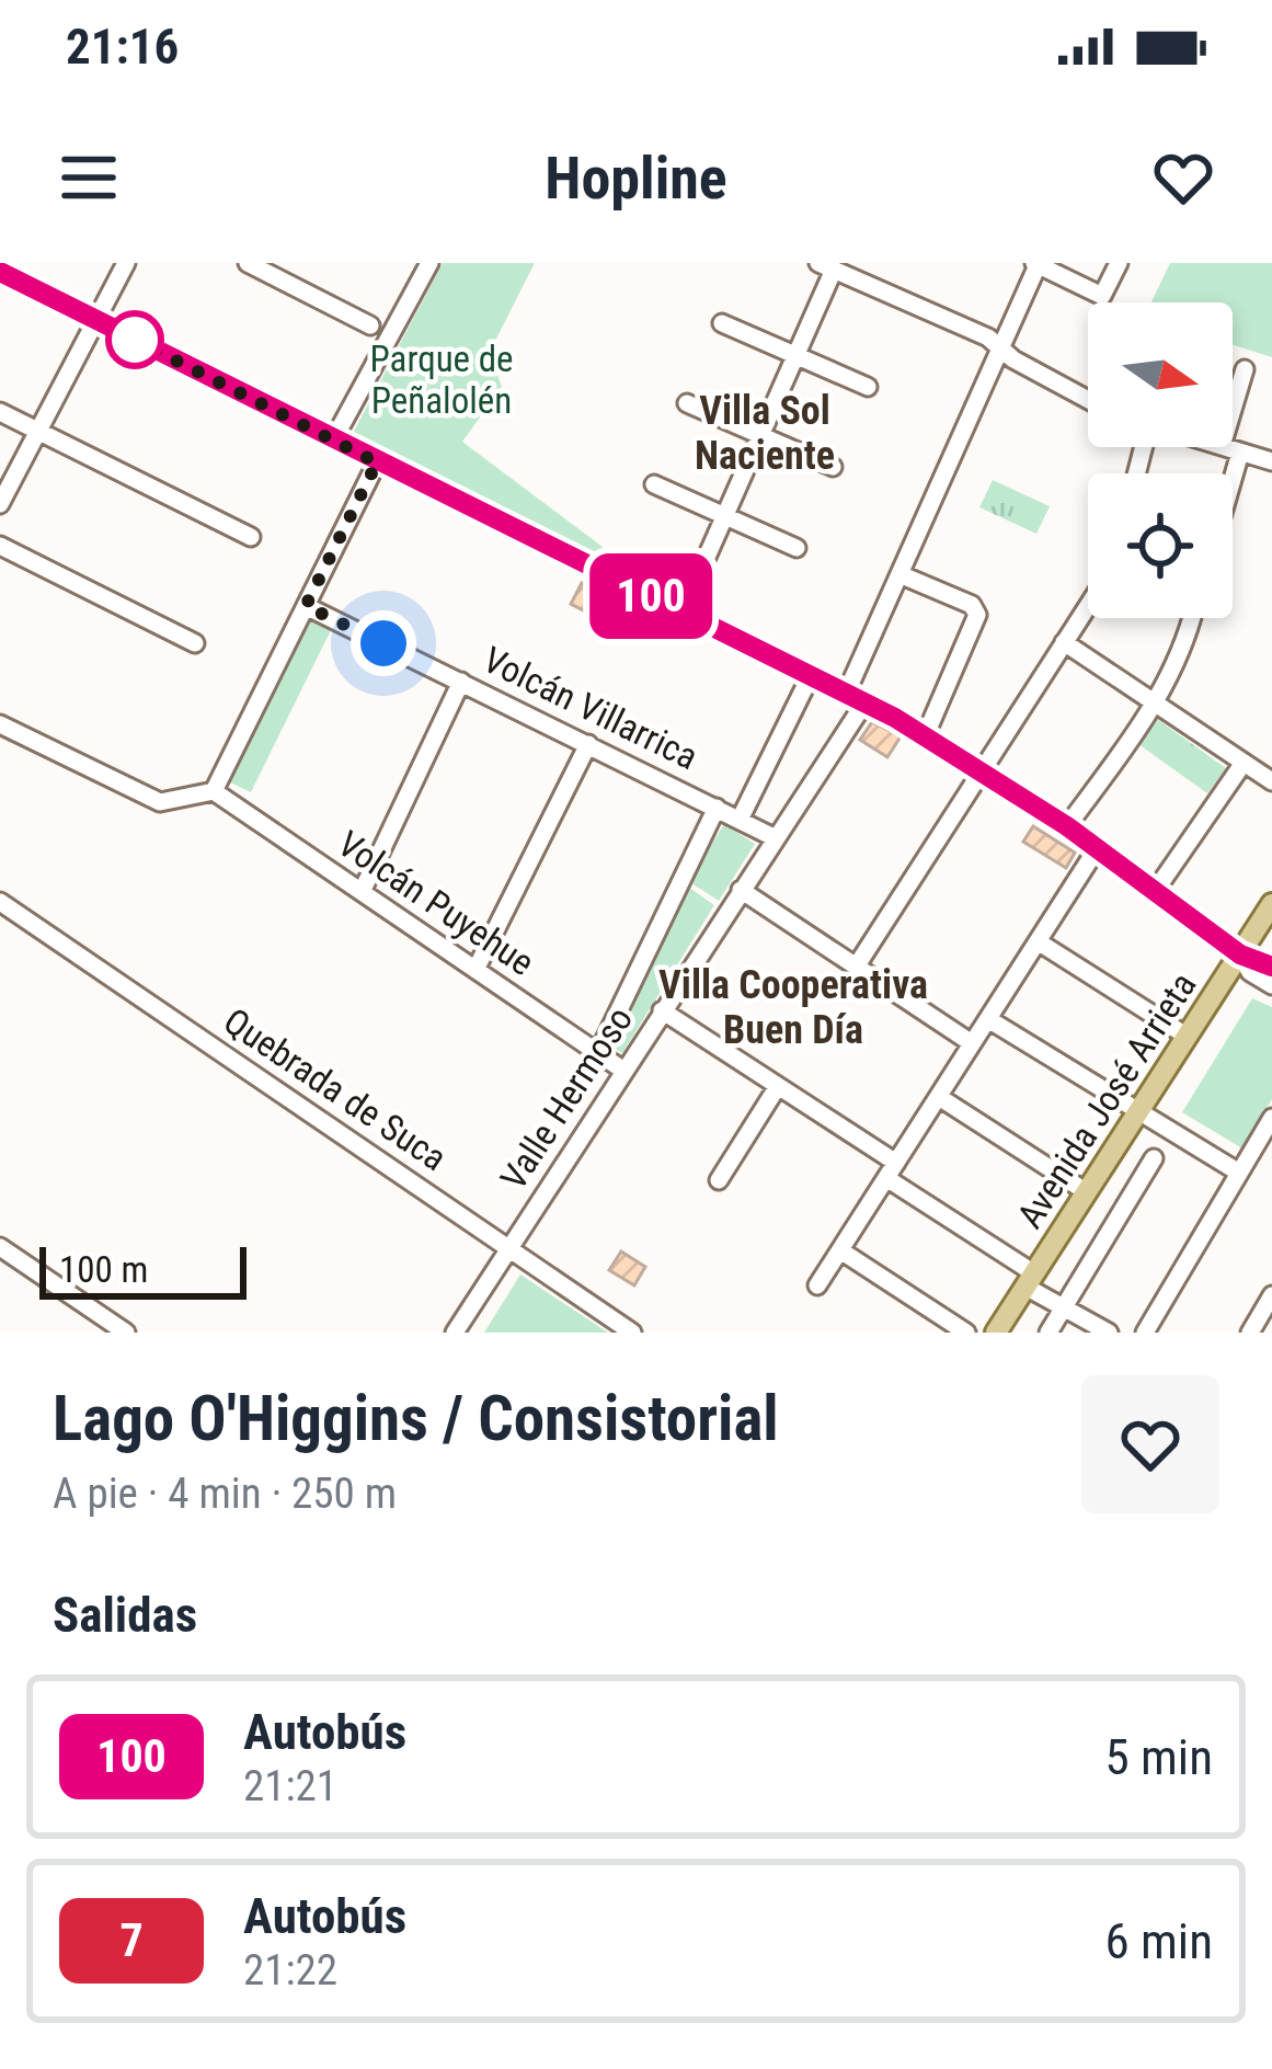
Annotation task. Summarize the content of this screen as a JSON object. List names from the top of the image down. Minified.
{"streets":{"main road":["Avenida José Arrieta"],"street":["Volcán Villarrica","Volcán Puyehue","Quebrada de Suca","Valle Hermoso"]},"crossings":[["Volcán Villarrica","Valle Hermoso"],["Volcán Puyehue","Valle Hermoso"],["Quebrada de Suca","Valle Hermoso"]],"districts":["Villa Sol Naciente","Villa Cooperativa Buen Día"],"parks":["Parque de Peñalolén"],"lines":["bus line 100"],"scale_bar":"100 m","north":"right","page":{"status":"21:16","header":"Hopline","on_map":"100","scale":"100 m","heading":[["Lago O'Higgins / Consistorial","A pie · 4 min · 250 m"],"Salidas"],"list":[{"mark":"100","name":"Autobús","note":"21:21","value":"5 min"},{"mark":"7","name":"Autobús","note":"21:22","value":"6 min"}]}}
